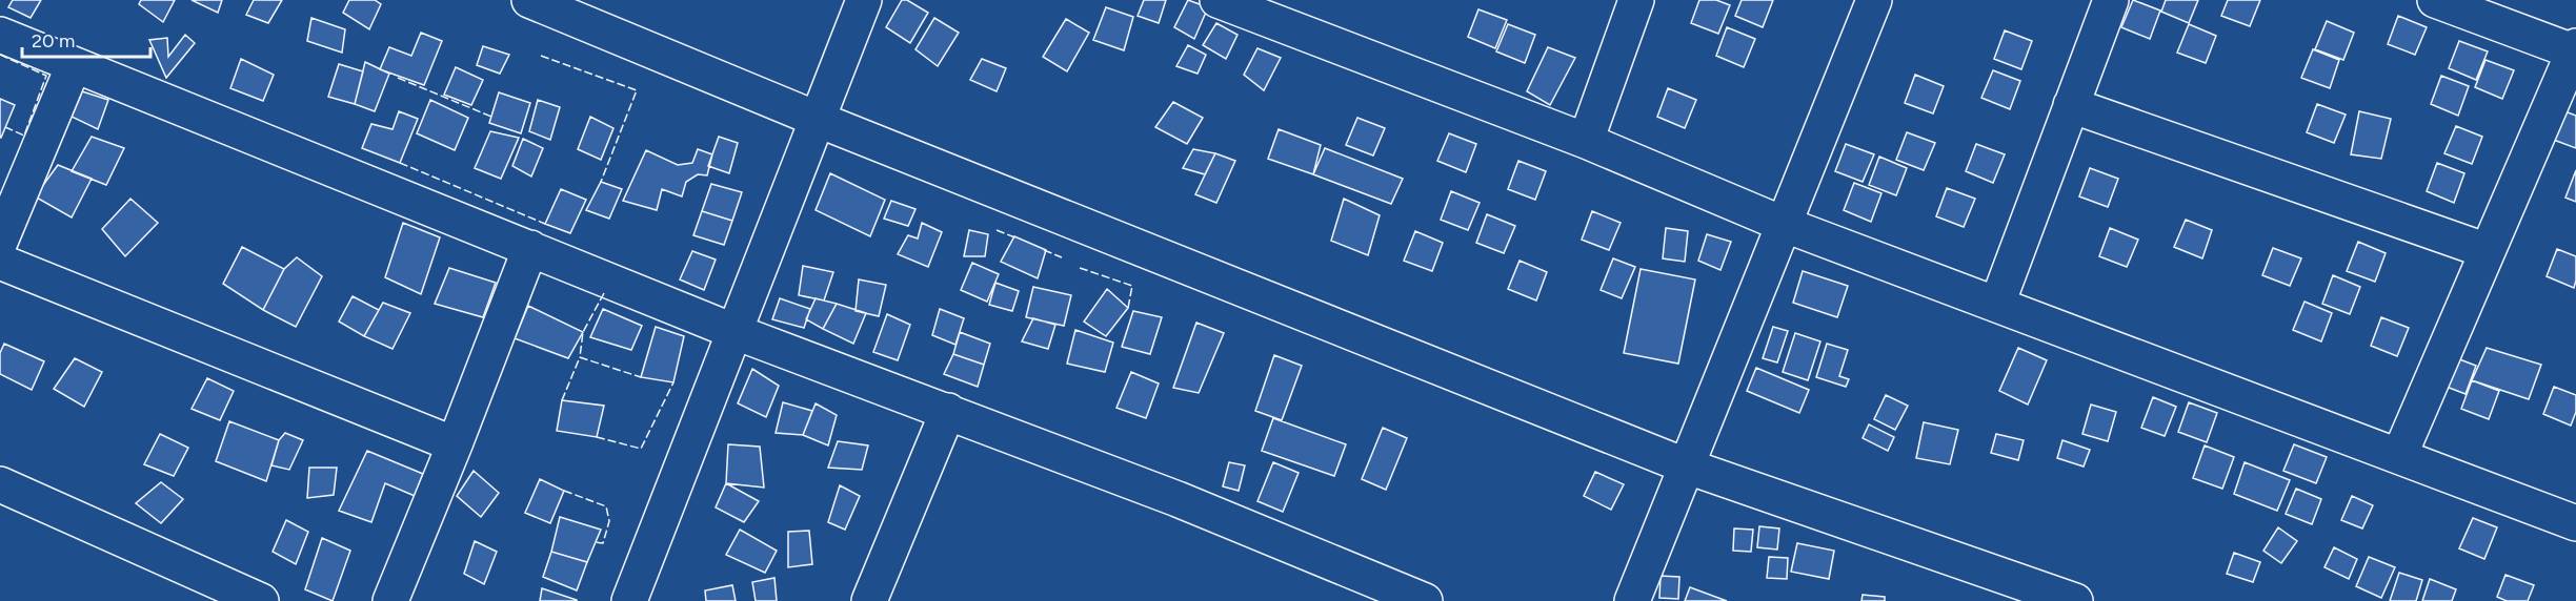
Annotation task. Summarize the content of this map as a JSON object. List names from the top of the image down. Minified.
{"scale_bar":"20 m"}
